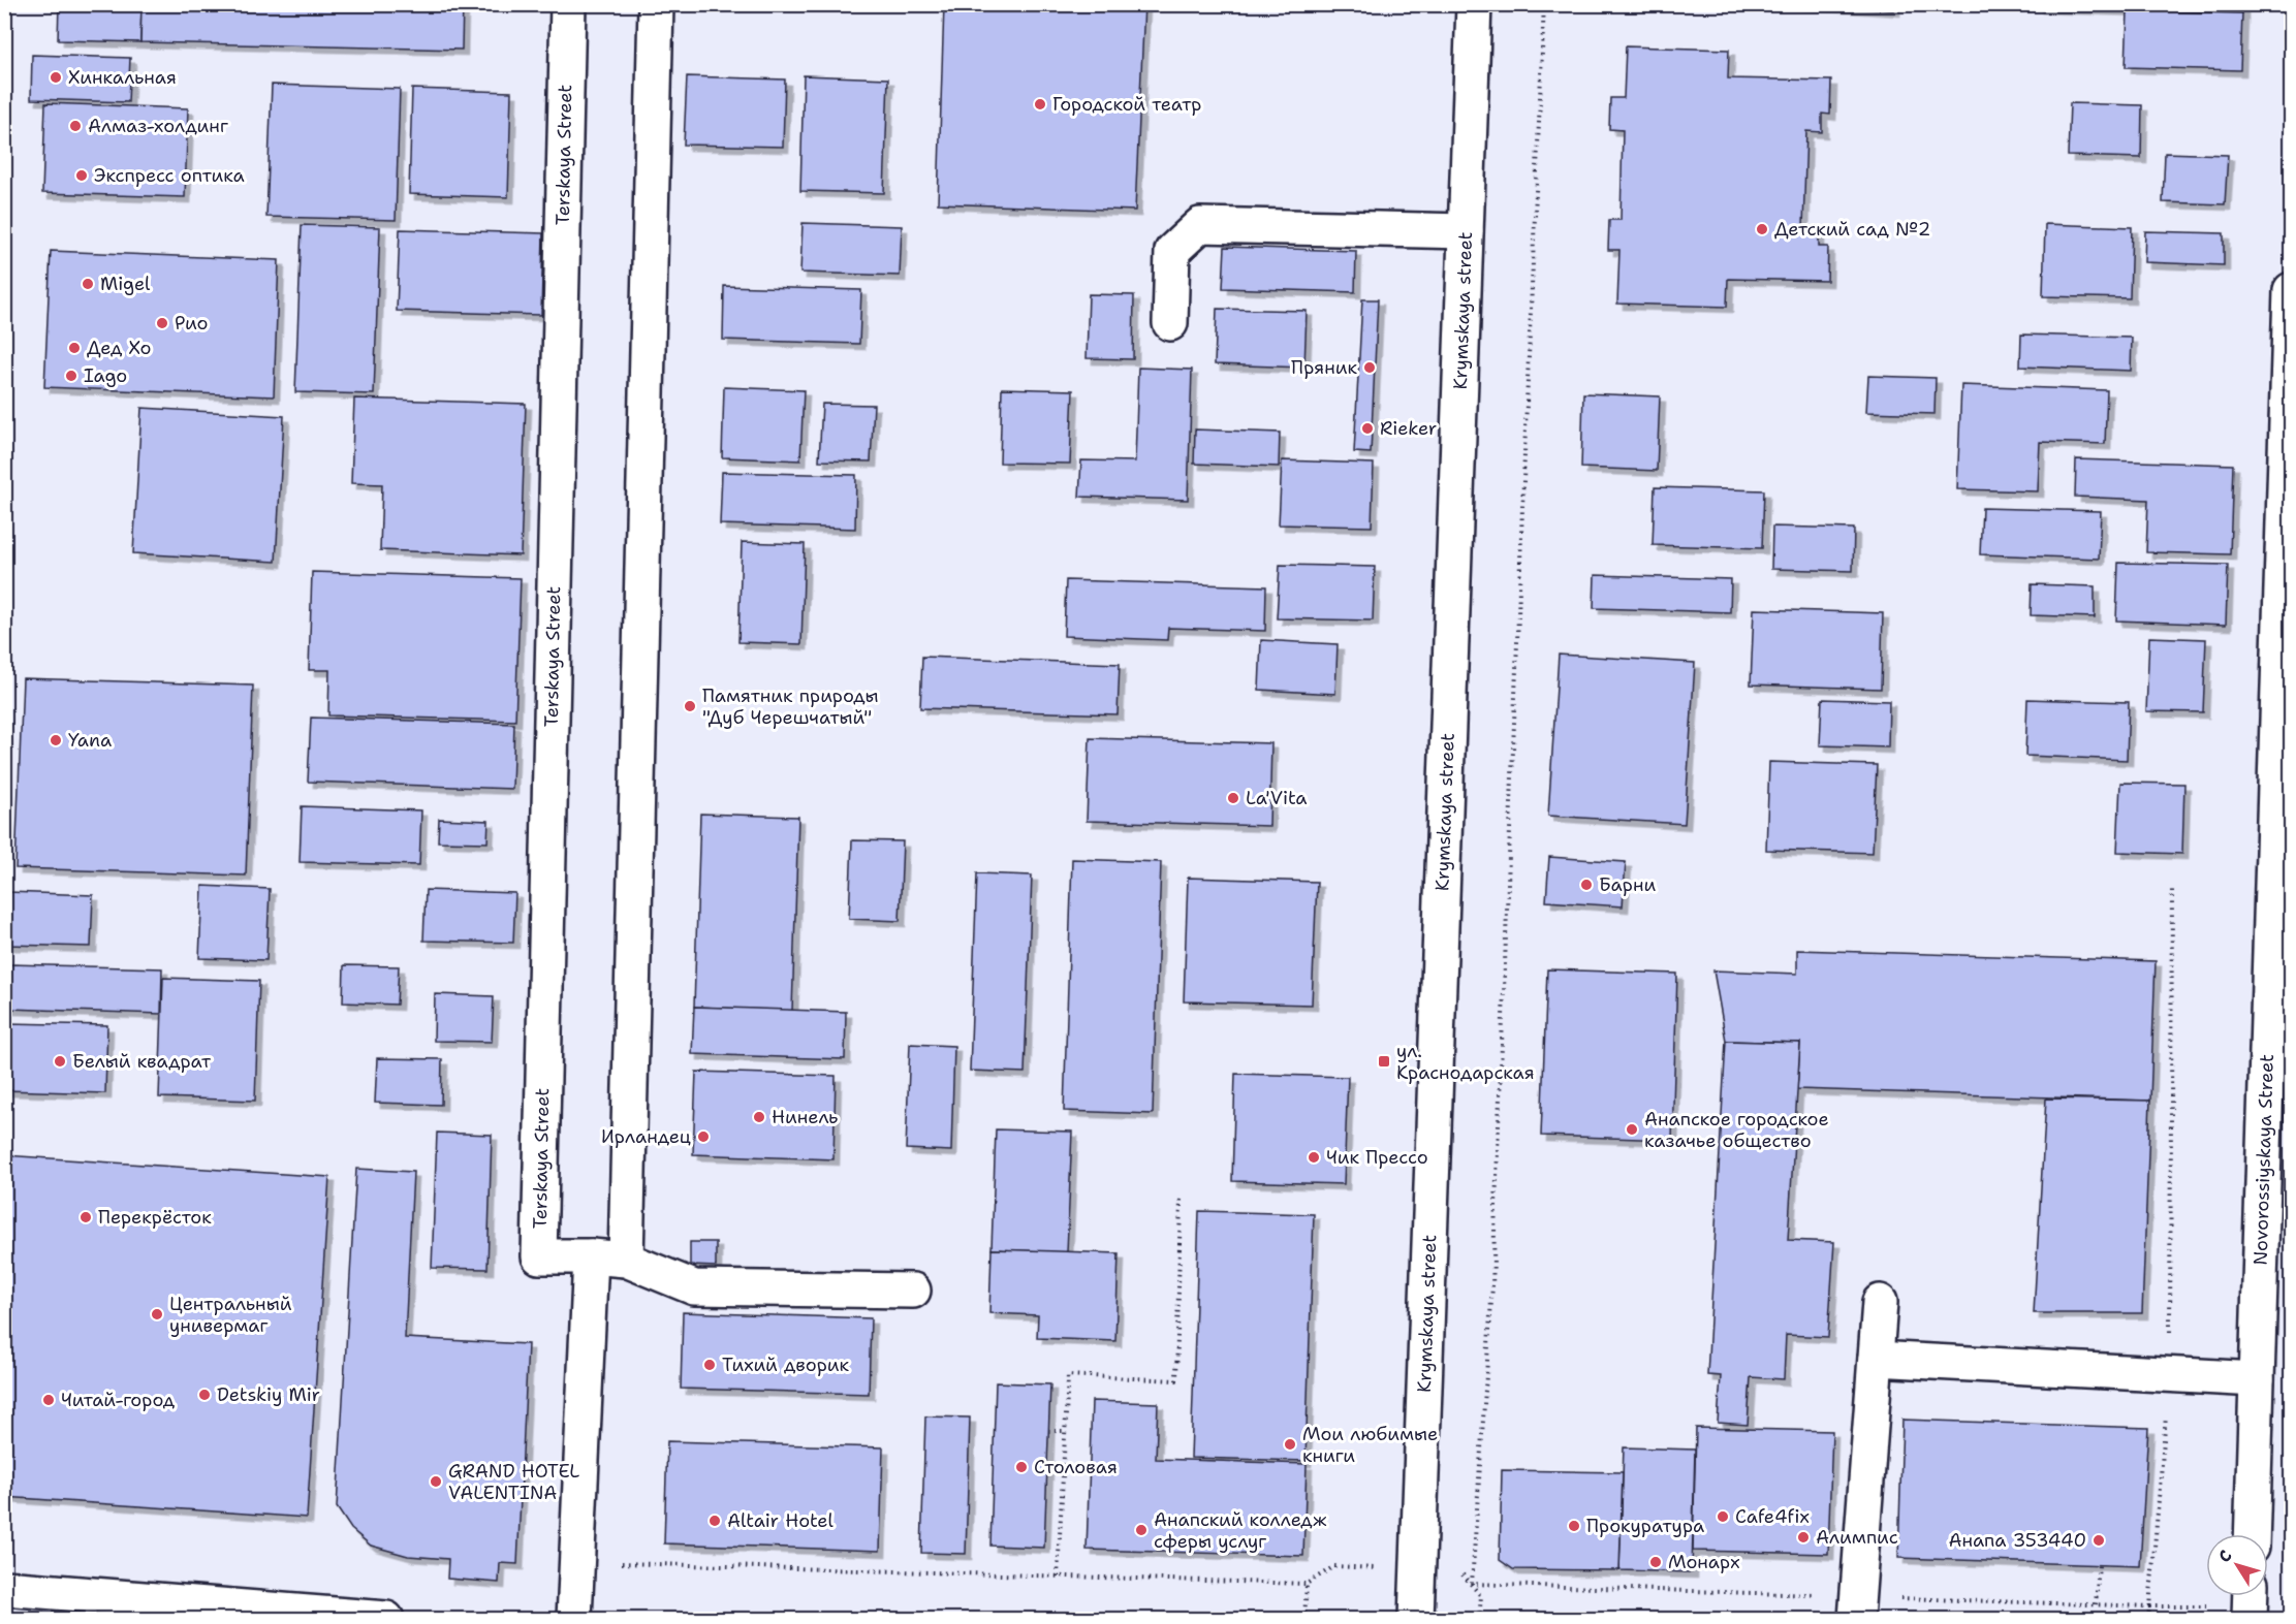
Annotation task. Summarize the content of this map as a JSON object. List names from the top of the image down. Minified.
{"streets":{"street":["Terskaya Street","Krymskaya street","Novorossiyskaya Street"]},"places":{"other":["Хинкальная","Городской театр","Алмаз-холдинг","Экспресс оптика","Детский сад №2","Migel","Рио","Дед Хо","Пряник","Iago","Rieker","Памятник природы \"Дуб Черешчатый\"","Yana","La'Vita","Барни","Белый квадрат","Нинель","Анапское городское казачье общество","Ирландец","Чик Прессо","Перекрёсток","Центральный универмаг","Тихий дворик","Detskiy Mir","Читай-город","Мои любимые книги","Столовая","GRAND HOTEL VALENTINA","Cafe4fix","Altair Hotel","Прокуратура","Анапский колледж сферы услуг","Алимпис","Анапа 353440","Монарх"],"transit":["ул. Краснодарская"]},"north":"top left"}
